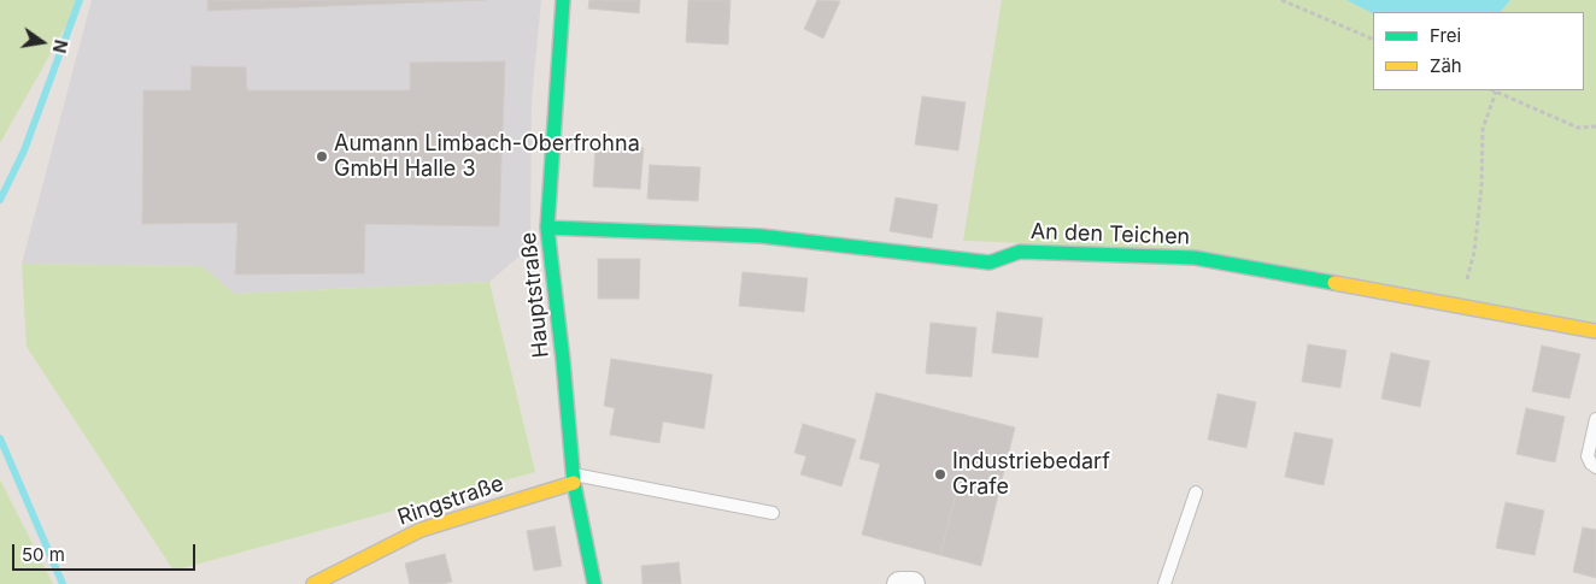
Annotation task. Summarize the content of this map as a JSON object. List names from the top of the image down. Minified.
{"streets":{"street":["An den Teichen","Hauptstraße","Ringstraße"]},"crossings":[["An den Teichen","Hauptstraße"],["Hauptstraße","Ringstraße"]],"places":["Aumann Limbach-Oberfrohna GmbH Halle 3","Industriebedarf Grafe"],"legend":["Frei","Zäh"],"scale_bar":"50 m","north":"right"}
